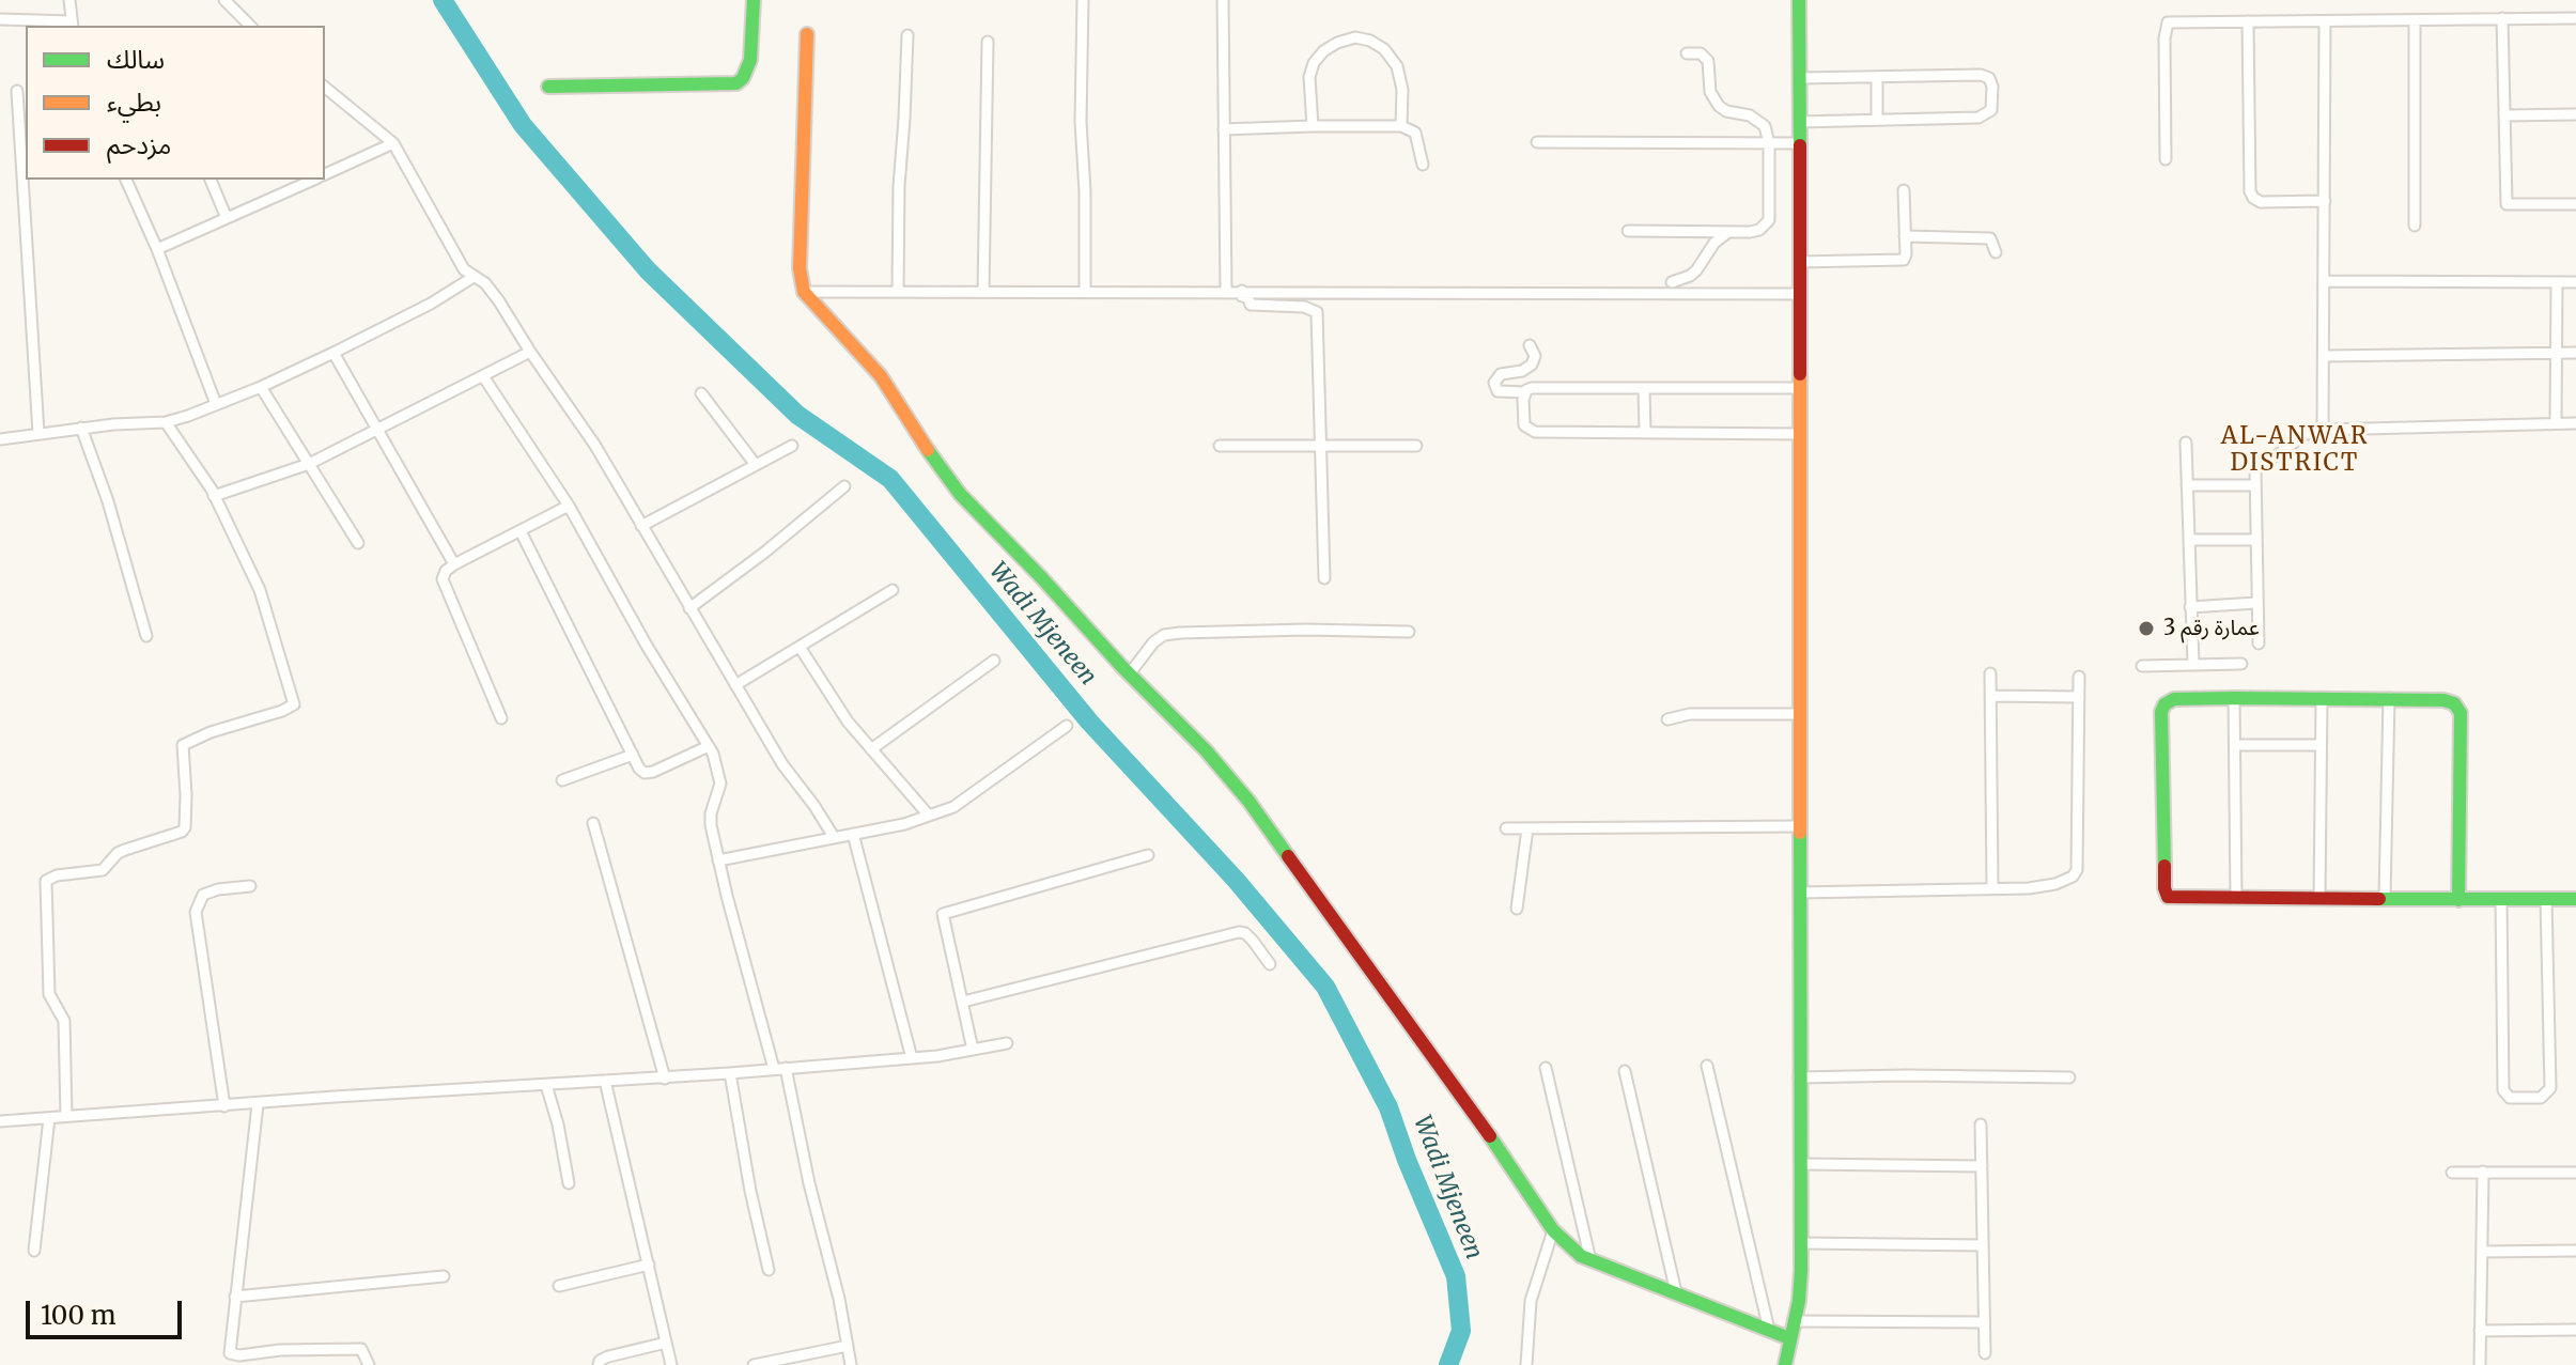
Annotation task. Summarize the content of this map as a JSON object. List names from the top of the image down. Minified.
{"districts":["AL-ANWAR DISTRICT"],"water":["Wadi Mjeneen"],"places":["عمارة رقم 3"],"legend":["سالك","بطيء","مزدحم"],"scale_bar":"100 m"}
